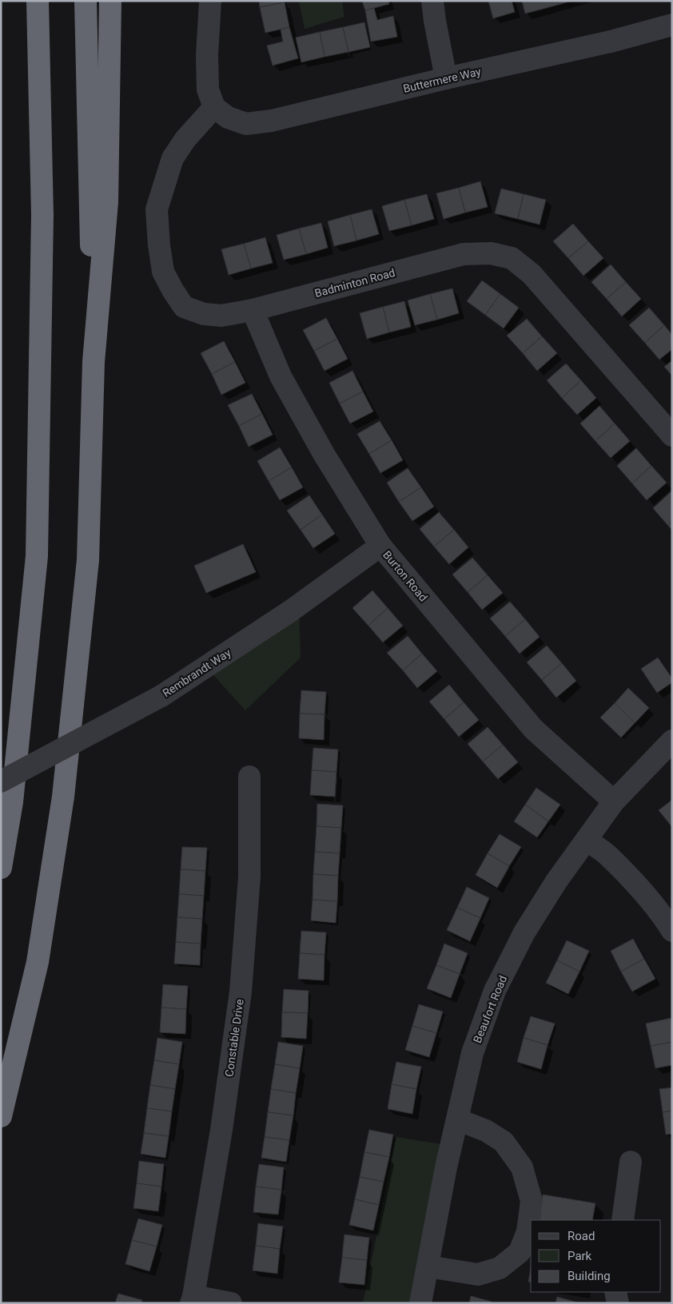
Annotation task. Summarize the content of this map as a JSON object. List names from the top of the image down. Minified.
{"streets":{"street":["Buttermere Way","Badminton Road","Burton Road","Rembrandt Way","Beaufort Road","Constable Drive"]},"crossings":[["Buttermere Way","Badminton Road"],["Badminton Road","Burton Road"],["Burton Road","Rembrandt Way"],["Burton Road","Beaufort Road"]],"legend":["Road","Park","Building"]}
